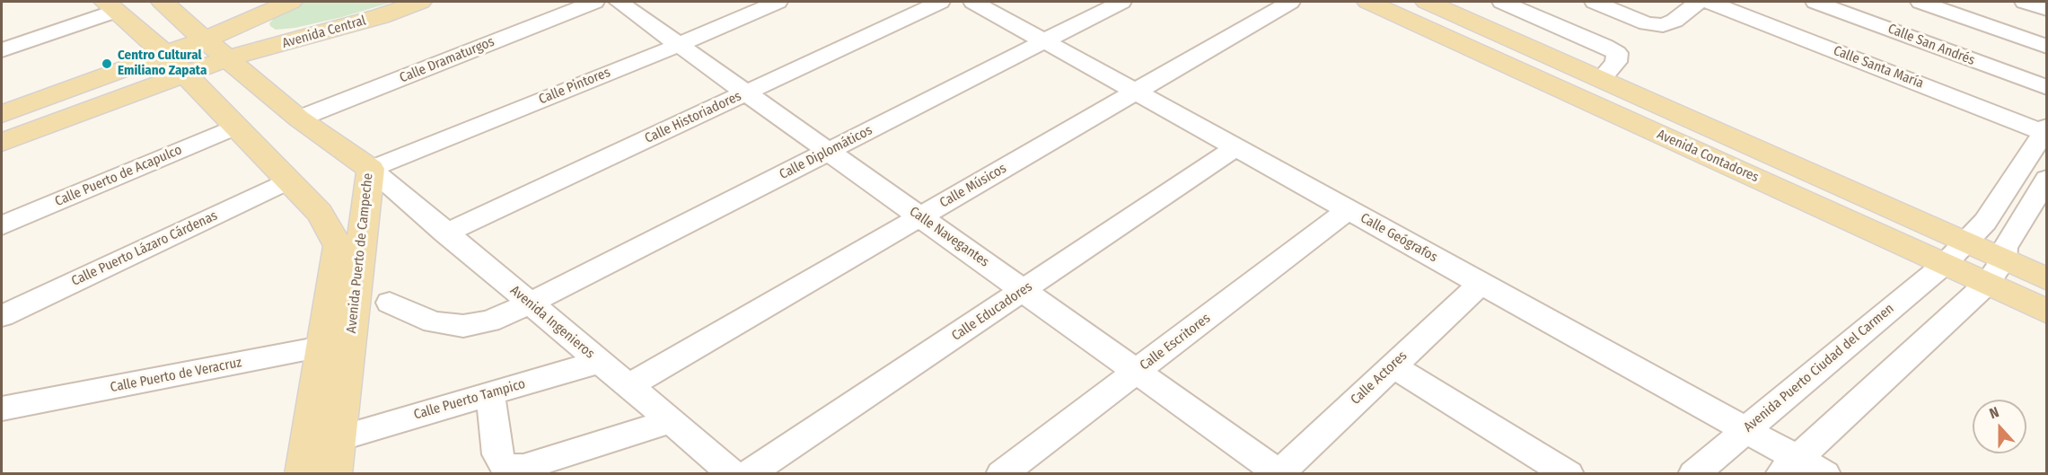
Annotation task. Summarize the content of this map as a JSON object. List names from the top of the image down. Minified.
{"streets":{"main road":["Avenida Central","Avenida Contadores","Avenida Puerto de Campeche"],"street":["Calle San Andrés","Calle Dramaturgos","Calle Santa María","Calle Pintores","Calle Historiadores","Calle Diplomáticos","Calle Puerto de Acapulco","Calle Músicos","Calle Navegantes","Calle Geógrafos","Calle Puerto Lázaro Cárdenas","Calle Educadores","Avenida Ingenieros","Calle Escritores","Avenida Puerto Ciudad del Carmen","Calle Puerto de Veracruz","Calle Actores","Calle Puerto Tampico"]},"crossings":[["Avenida Central","Avenida Puerto de Campeche"],["Calle Dramaturgos","Avenida Puerto de Campeche"],["Calle Santa María","Avenida Puerto Ciudad del Carmen"],["Calle Pintores","Calle Navegantes"],["Calle Pintores","Avenida Puerto de Campeche"],["Calle Pintores","Avenida Ingenieros"],["Calle Historiadores","Calle Navegantes"],["Calle Historiadores","Avenida Ingenieros"],["Calle Diplomáticos","Calle Navegantes"],["Calle Diplomáticos","Calle Geógrafos"],["Calle Diplomáticos","Avenida Ingenieros"],["Avenida Contadores","Avenida Puerto Ciudad del Carmen"],["Calle Puerto de Acapulco","Avenida Puerto de Campeche"],["Calle Músicos","Calle Navegantes"],["Calle Músicos","Calle Geógrafos"],["Calle Músicos","Avenida Ingenieros"],["Calle Navegantes","Calle Educadores"],["Calle Navegantes","Calle Escritores"],["Calle Navegantes","Calle Actores"],["Calle Geógrafos","Calle Educadores"],["Calle Geógrafos","Calle Escritores"],["Calle Geógrafos","Avenida Puerto Ciudad del Carmen"],["Calle Geógrafos","Calle Actores"],["Calle Puerto Lázaro Cárdenas","Avenida Puerto de Campeche"],["Avenida Puerto de Campeche","Avenida Ingenieros"],["Avenida Puerto de Campeche","Calle Puerto de Veracruz"],["Avenida Puerto de Campeche","Calle Puerto Tampico"],["Avenida Ingenieros","Calle Puerto Tampico"]],"places":["Centro Cultural Emiliano Zapata"],"north":"top"}
